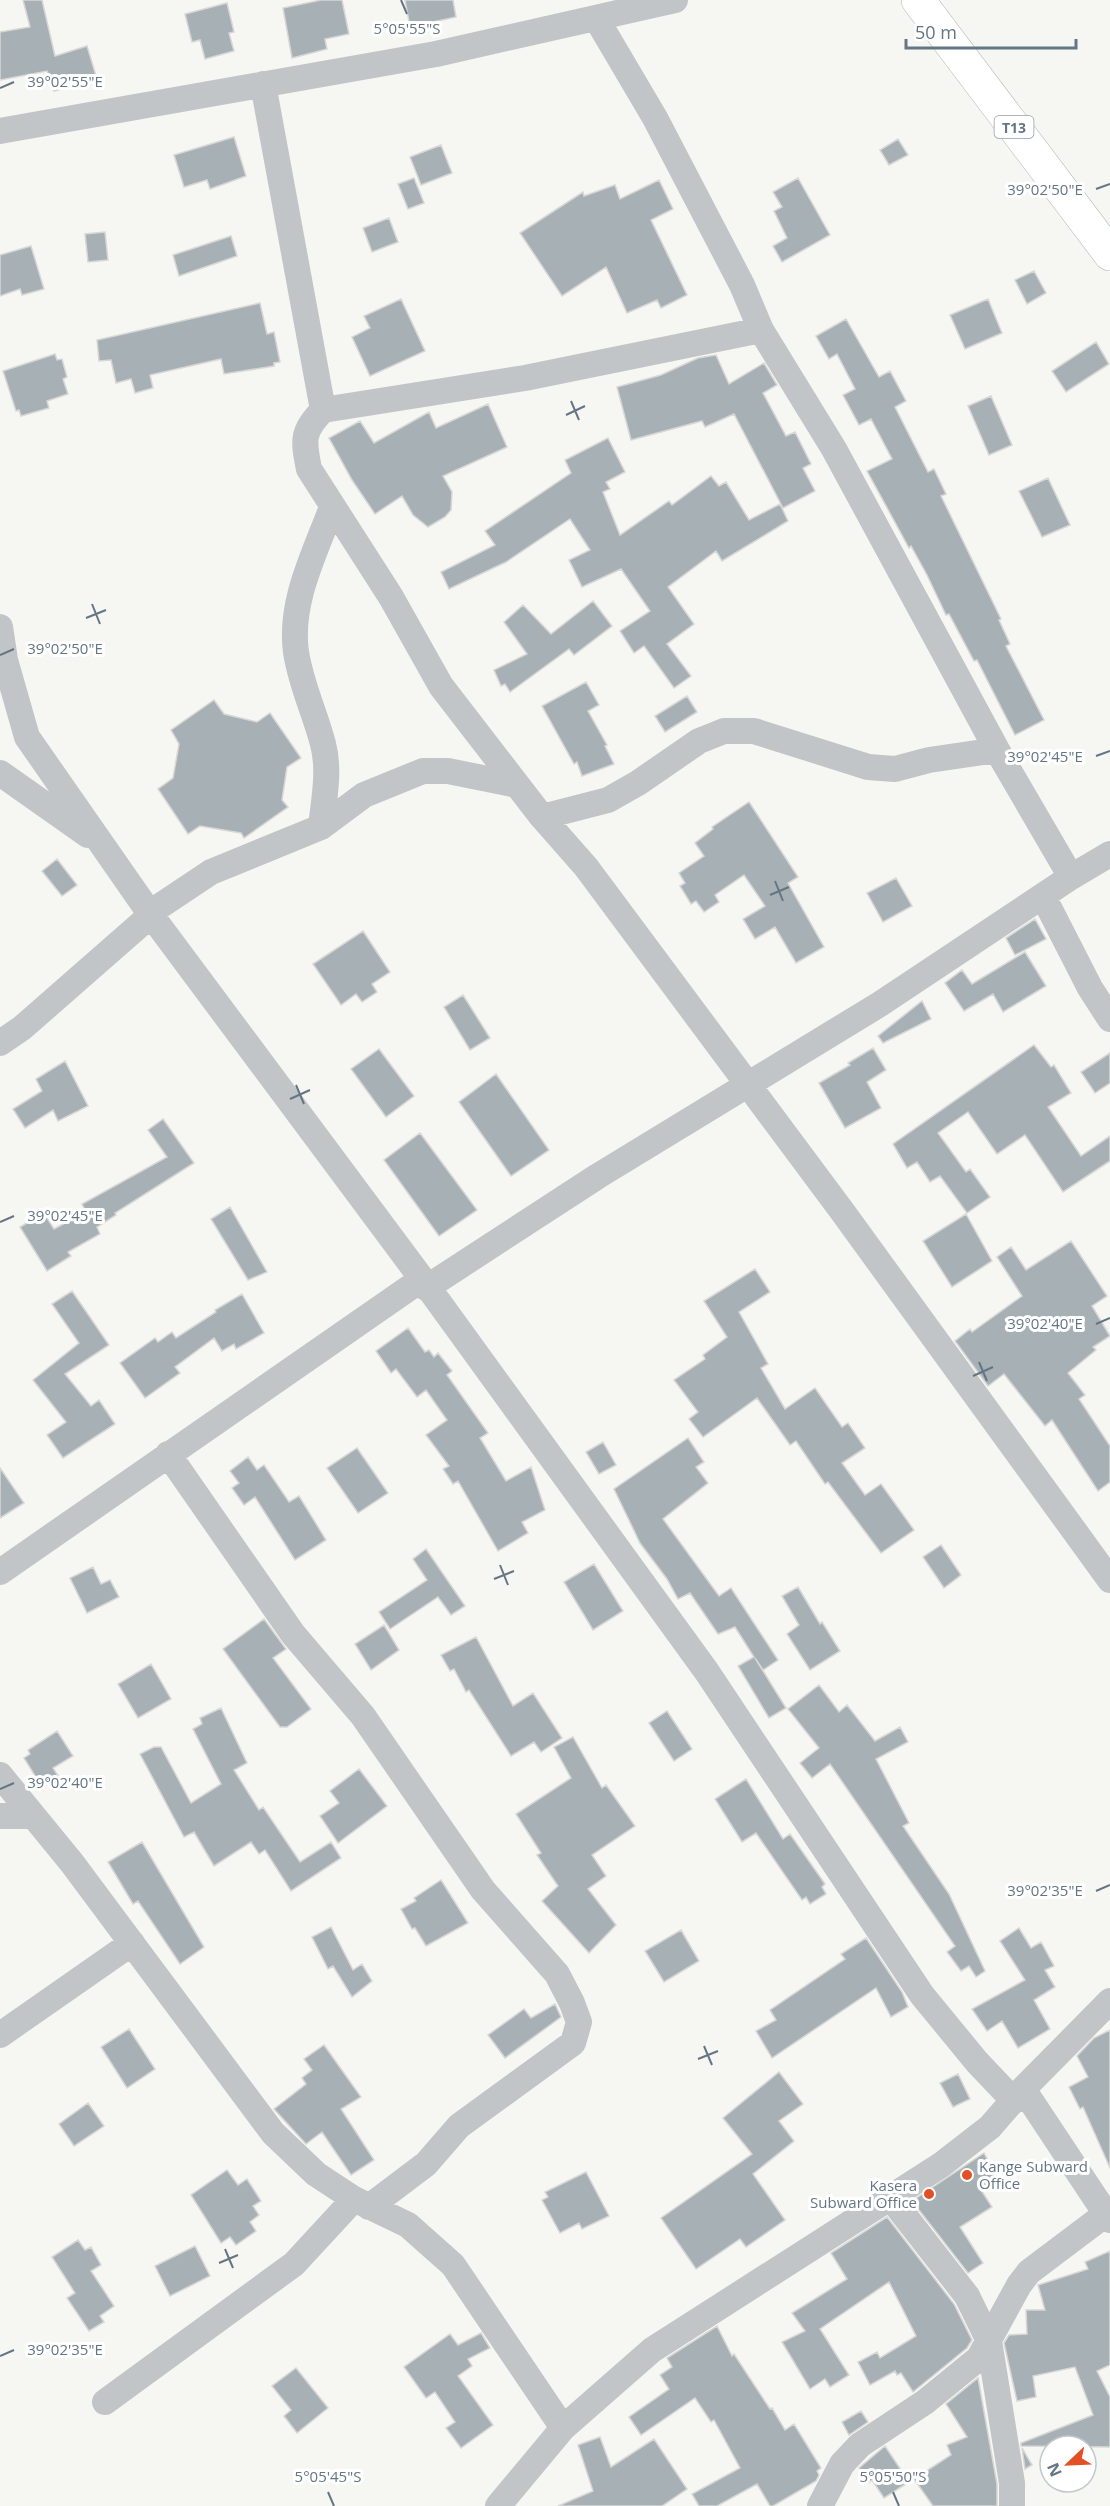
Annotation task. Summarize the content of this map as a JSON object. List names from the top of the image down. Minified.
{"streets":{"highway":["T13"]},"places":["Kange Subward Office","Kasera Subward Office"],"scale_bar":"50 m","north":"bottom left","coordinates":["5°05'55\"S","39°02'55\"E","39°02'50\"E","39°02'45\"E","39°02'40\"E","39°02'35\"E","5°05'45\"S","5°05'50\"S"]}
